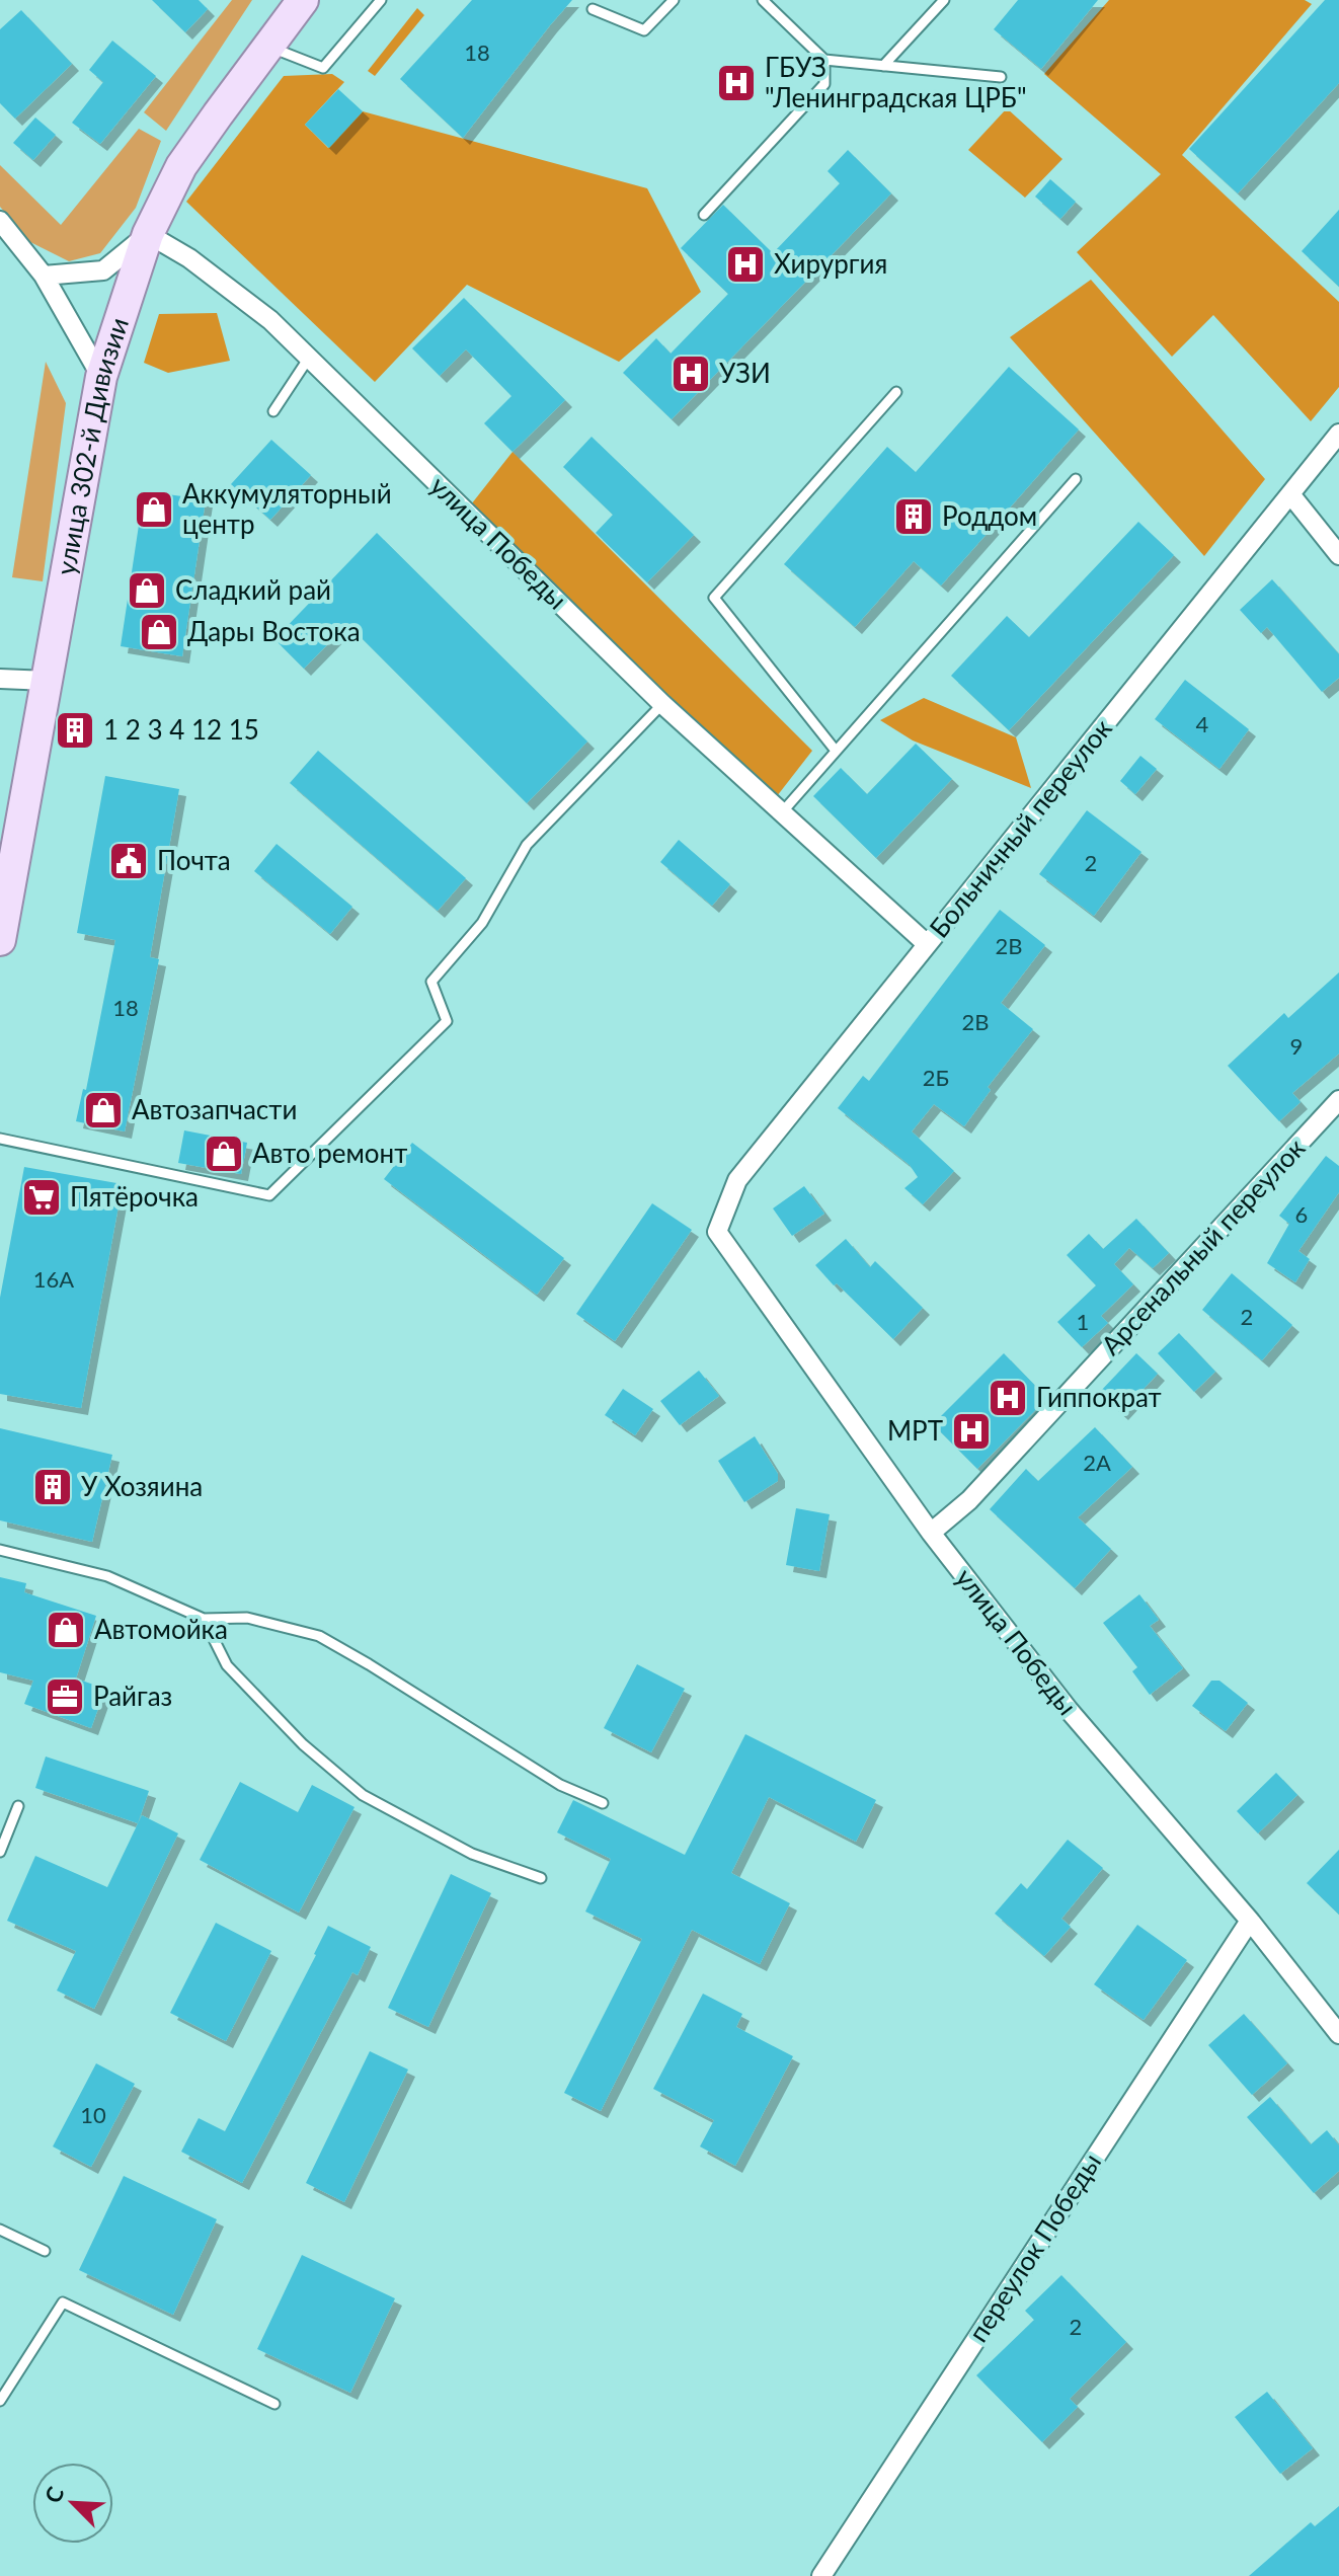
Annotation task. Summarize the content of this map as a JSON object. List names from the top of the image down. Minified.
{"streets":{"main road":["улица 302-й Дивизии"],"street":["улица Победы","Больничный переулок","Арсенальный переулок","переулок Победы"]},"crossings":[["улица 302-й Дивизии","улица Победы"],["улица Победы","Больничный переулок"],["улица Победы","Арсенальный переулок"],["улица Победы","переулок Победы"]],"places":{"hospital":["ГБУЗ \"Ленинградская ЦРБ\"","Хирургия","УЗИ","Гиппократ","МРТ"],"shop":["Аккумуляторный центр","Сладкий рай","Дары Востока","Автозапчасти","Авто ремонт","Автомойка"],"building":["Роддом","1 2 3 4 12 15","У Хозяина"],"public building":["Почта"],"supermarket":["Пятёрочка"],"office":["Райгаз"]},"house_numbers":["18","4","2","2В","18","2В","9","2Б","6","16А","2","1","2А","10","2"],"north":"top left"}
